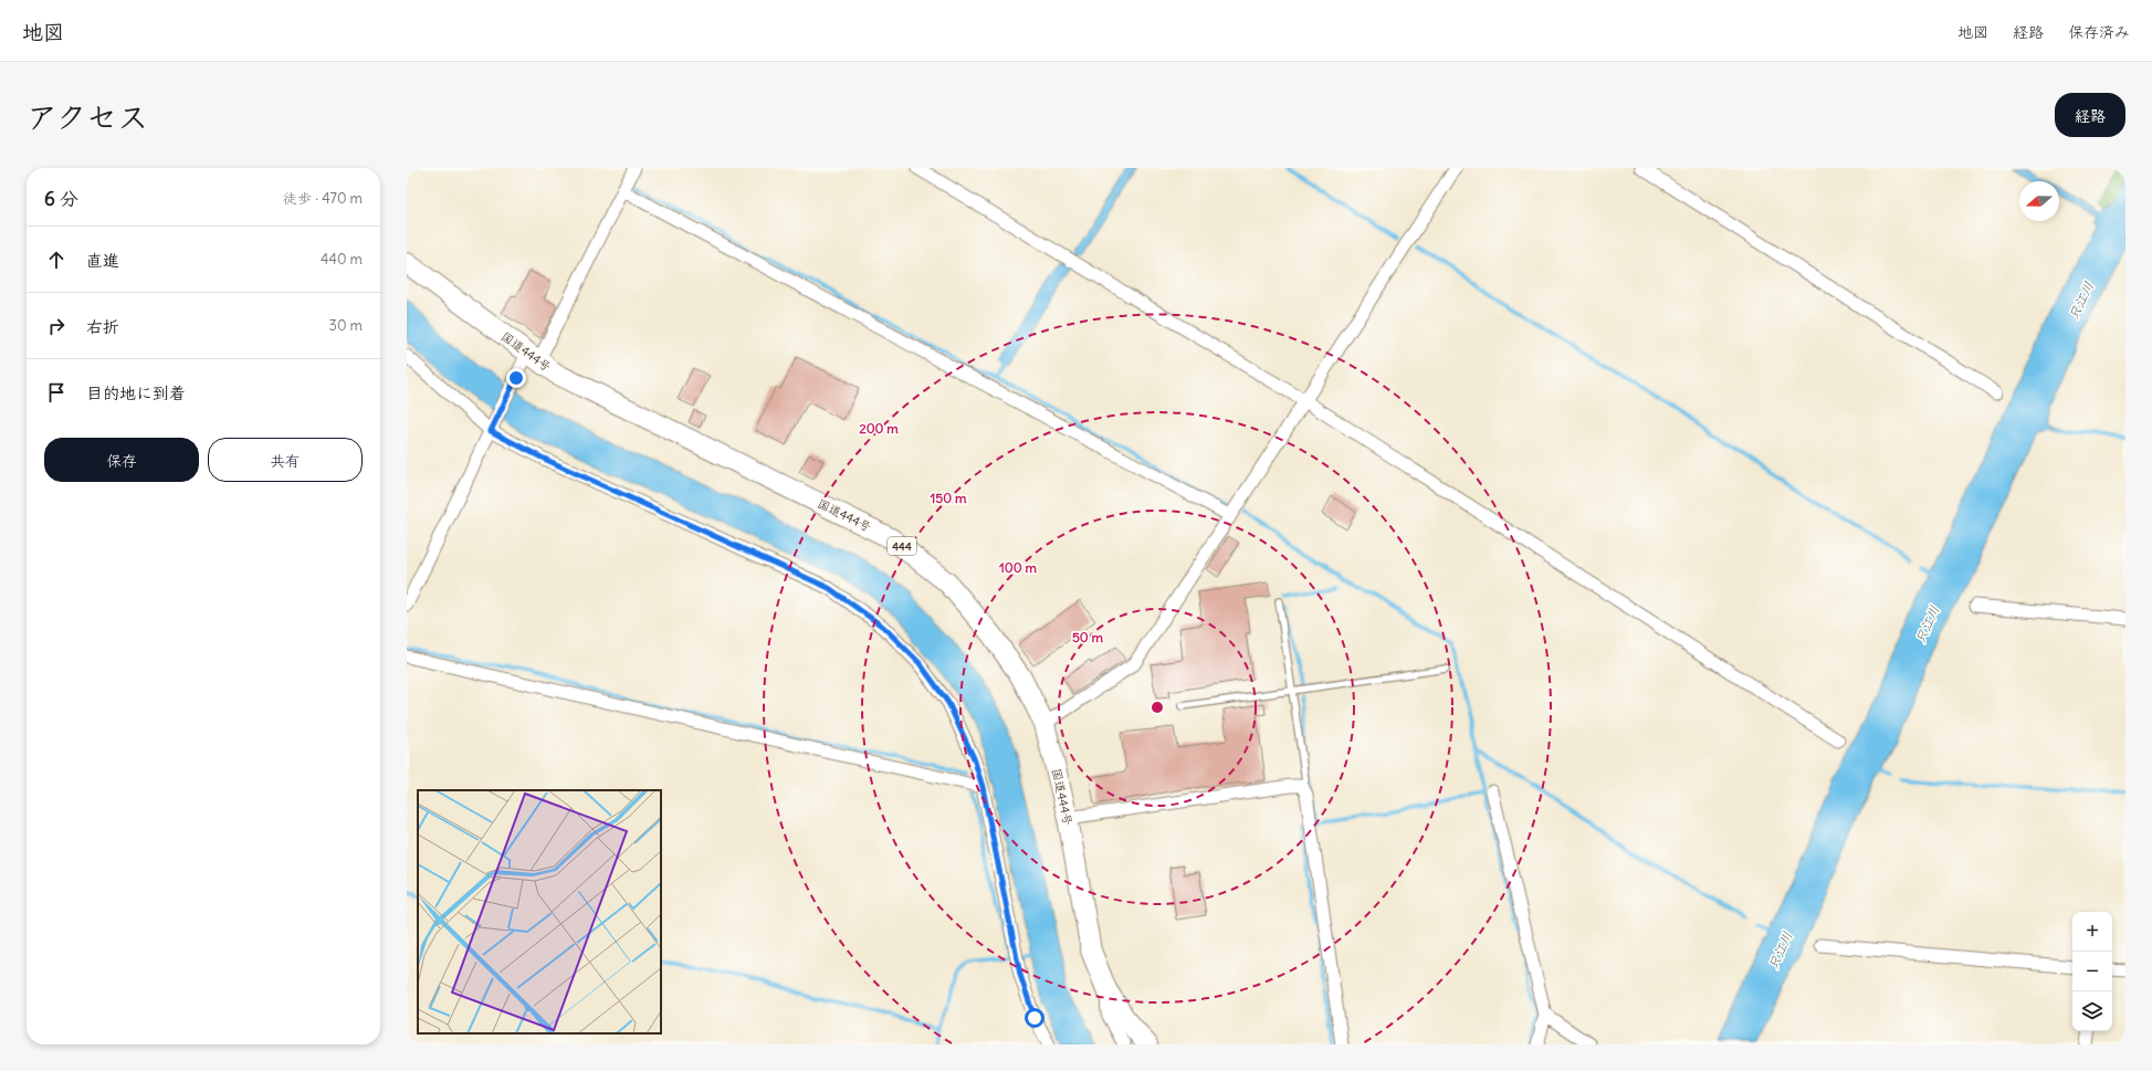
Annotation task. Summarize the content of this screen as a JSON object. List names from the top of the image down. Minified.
{"streets":{"highway":["国道444号","444"]},"water":["只江川"],"north":"left","page":{"header":"地図","nav":["地図","経路","保存済み"],"title":"アクセス","buttons":["経路",["保存","共有"]],"heading":["6 分","徒歩 · 470 m"],"list":[["直進","440 m"],["右折","30 m"],"目的地に到着"],"map_buttons":["+","−"]},"rings":["200 m","150 m","100 m","50 m"]}
